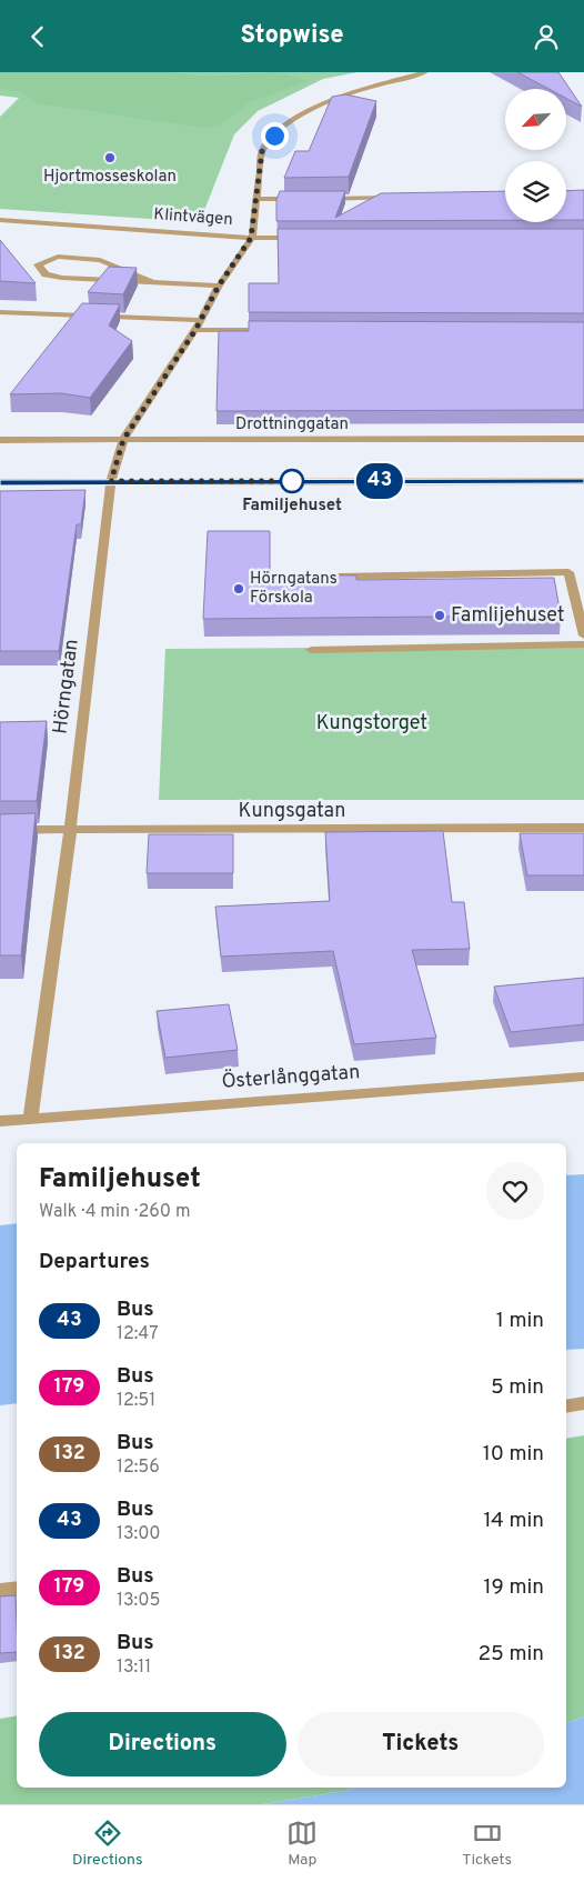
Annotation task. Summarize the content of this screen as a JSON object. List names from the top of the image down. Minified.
{"streets":{"street":["Klintvägen","Drottninggatan","Hörngatan","Kungsgatan","Österlånggatan"]},"crossings":[["Klintvägen","Hörngatan"],["Drottninggatan","Hörngatan"],["Hörngatan","Kungsgatan"],["Hörngatan","Österlånggatan"]],"parks":["Kungstorget"],"places":["Hjortmosseskolan","Familjehuset","Hörngatans Förskola","Famlijehuset"],"lines":["bus line 43"],"north":"bottom left","page":{"header":"Stopwise","on_map":"43","heading":[["Familjehuset","Walk · 4 min · 260 m"],"Departures"],"list":[{"mark":"43","name":"Bus","note":"12:47","value":"1 min"},{"mark":"179","name":"Bus","note":"12:51","value":"5 min"},{"mark":"132","name":"Bus","note":"12:56","value":"10 min"},{"mark":"43","name":"Bus","note":"13:00","value":"14 min"},{"mark":"179","name":"Bus","note":"13:05","value":"19 min"},{"mark":"132","name":"Bus","note":"13:11","value":"25 min"}],"buttons":["Directions","Tickets"],"tabs":["Directions","Map","Tickets"]}}
